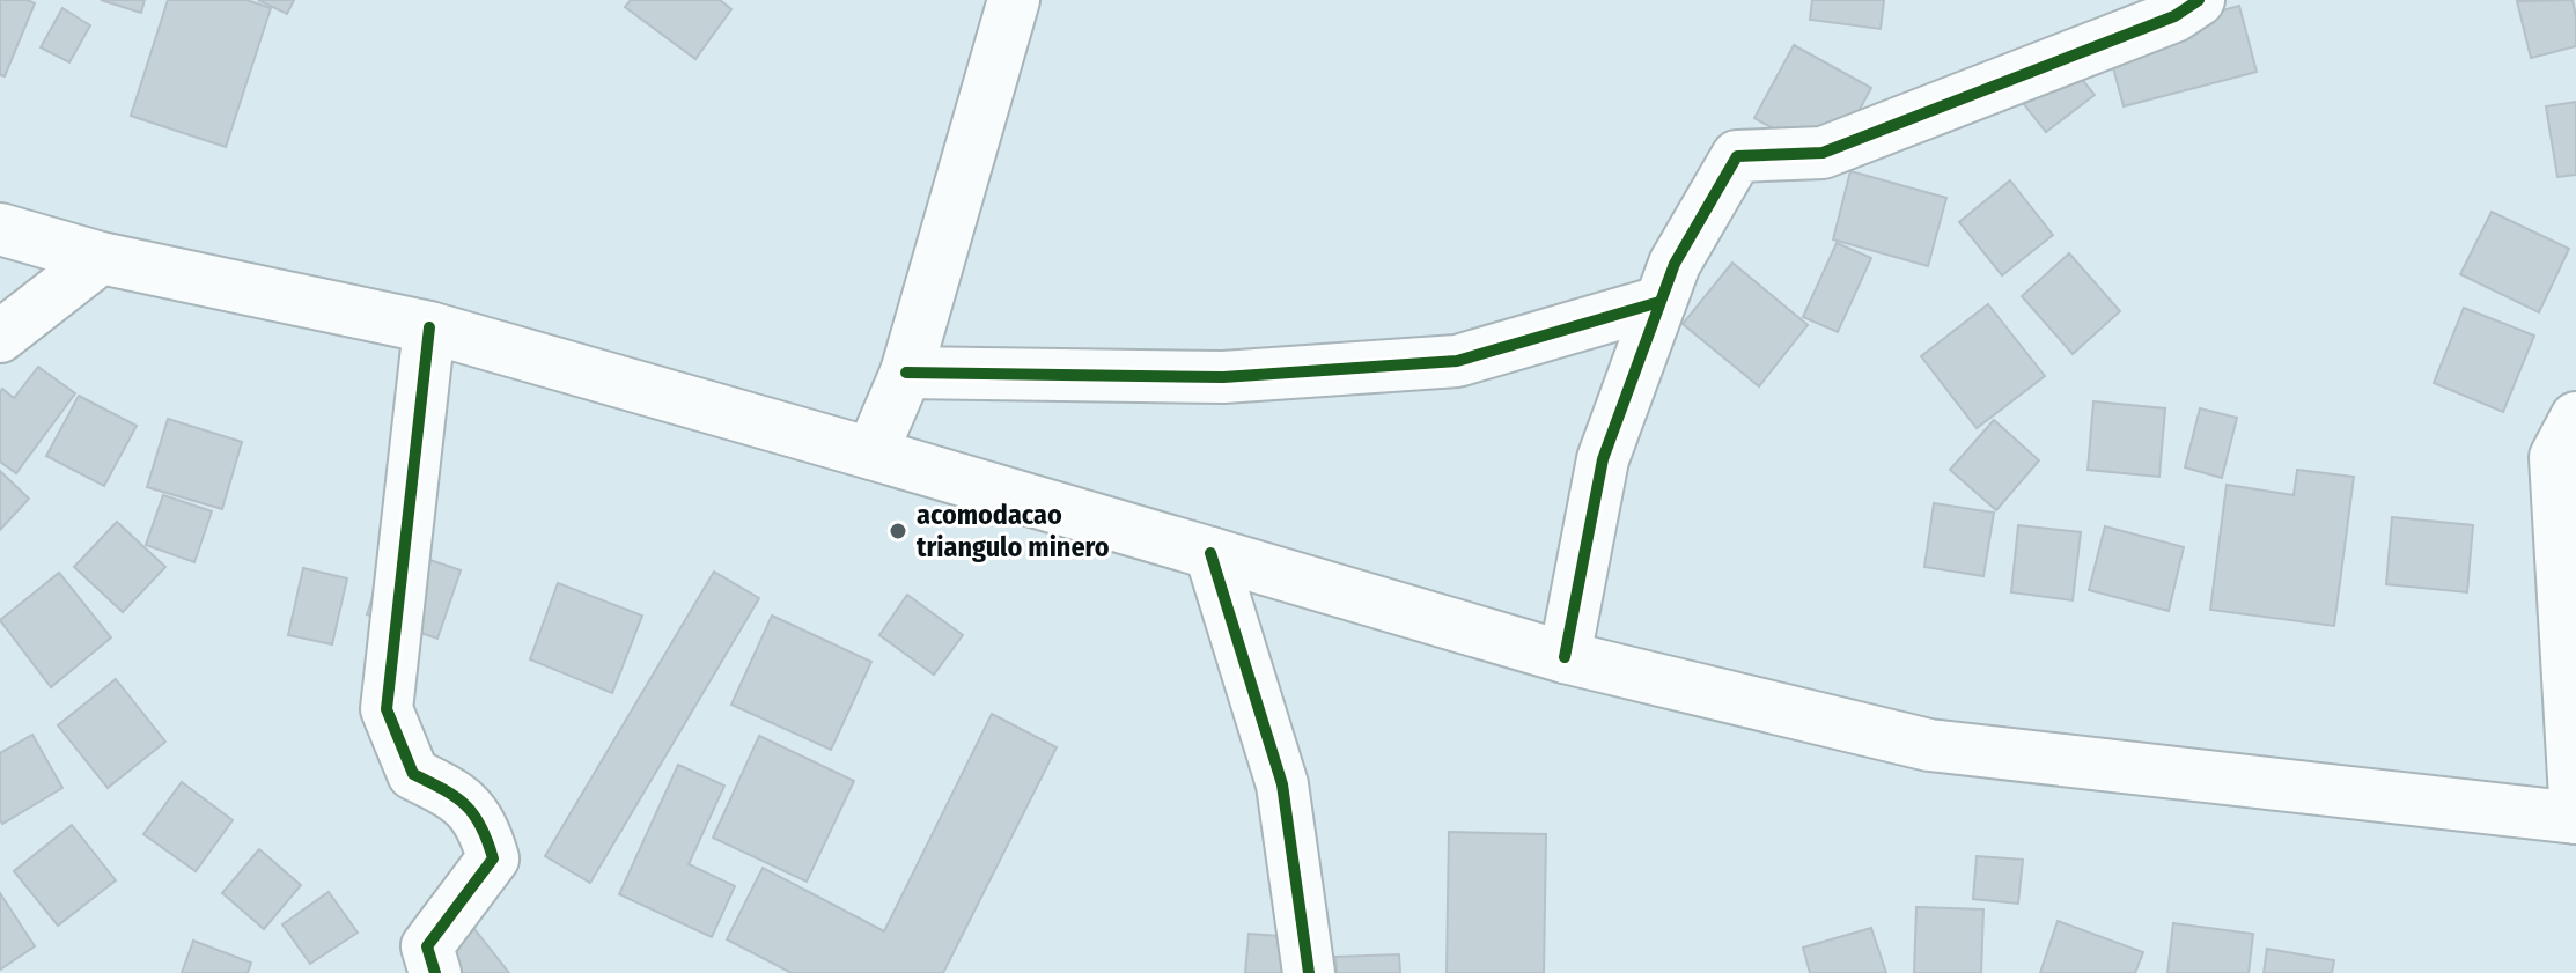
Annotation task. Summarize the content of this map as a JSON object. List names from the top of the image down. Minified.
{"places":["acomodacao triangulo minero"]}
